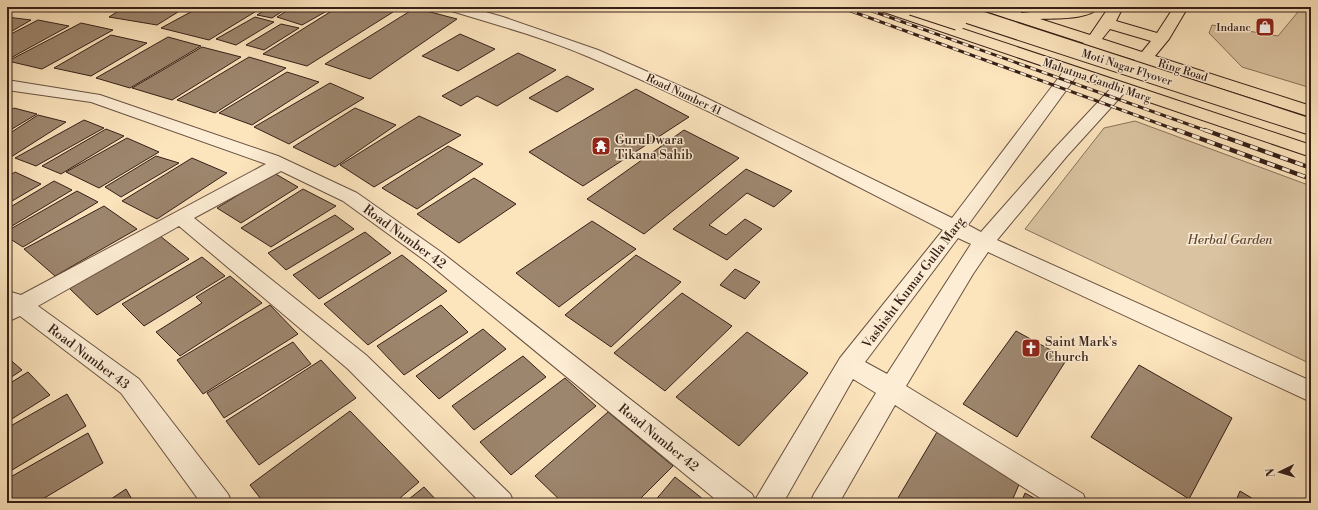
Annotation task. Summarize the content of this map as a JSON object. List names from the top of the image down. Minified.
{"streets":{"main road":["Moti Nagar Flyover","Ring Road","Mahatma Gandhi Marg"],"street":["Road Number 41","Road Number 42","Vashisht Kumar Gulla Marg","Road Number 43"]},"crossings":[["Mahatma Gandhi Marg","Vashisht Kumar Gulla Marg"],["Road Number 41","Vashisht Kumar Gulla Marg"]],"parks":["Herbal Garden"],"places":{"shop":["Indane"],"temple":["GuruDwara Tikana Sahib"],"church":["Saint Mark's Church"]},"north":"left"}
